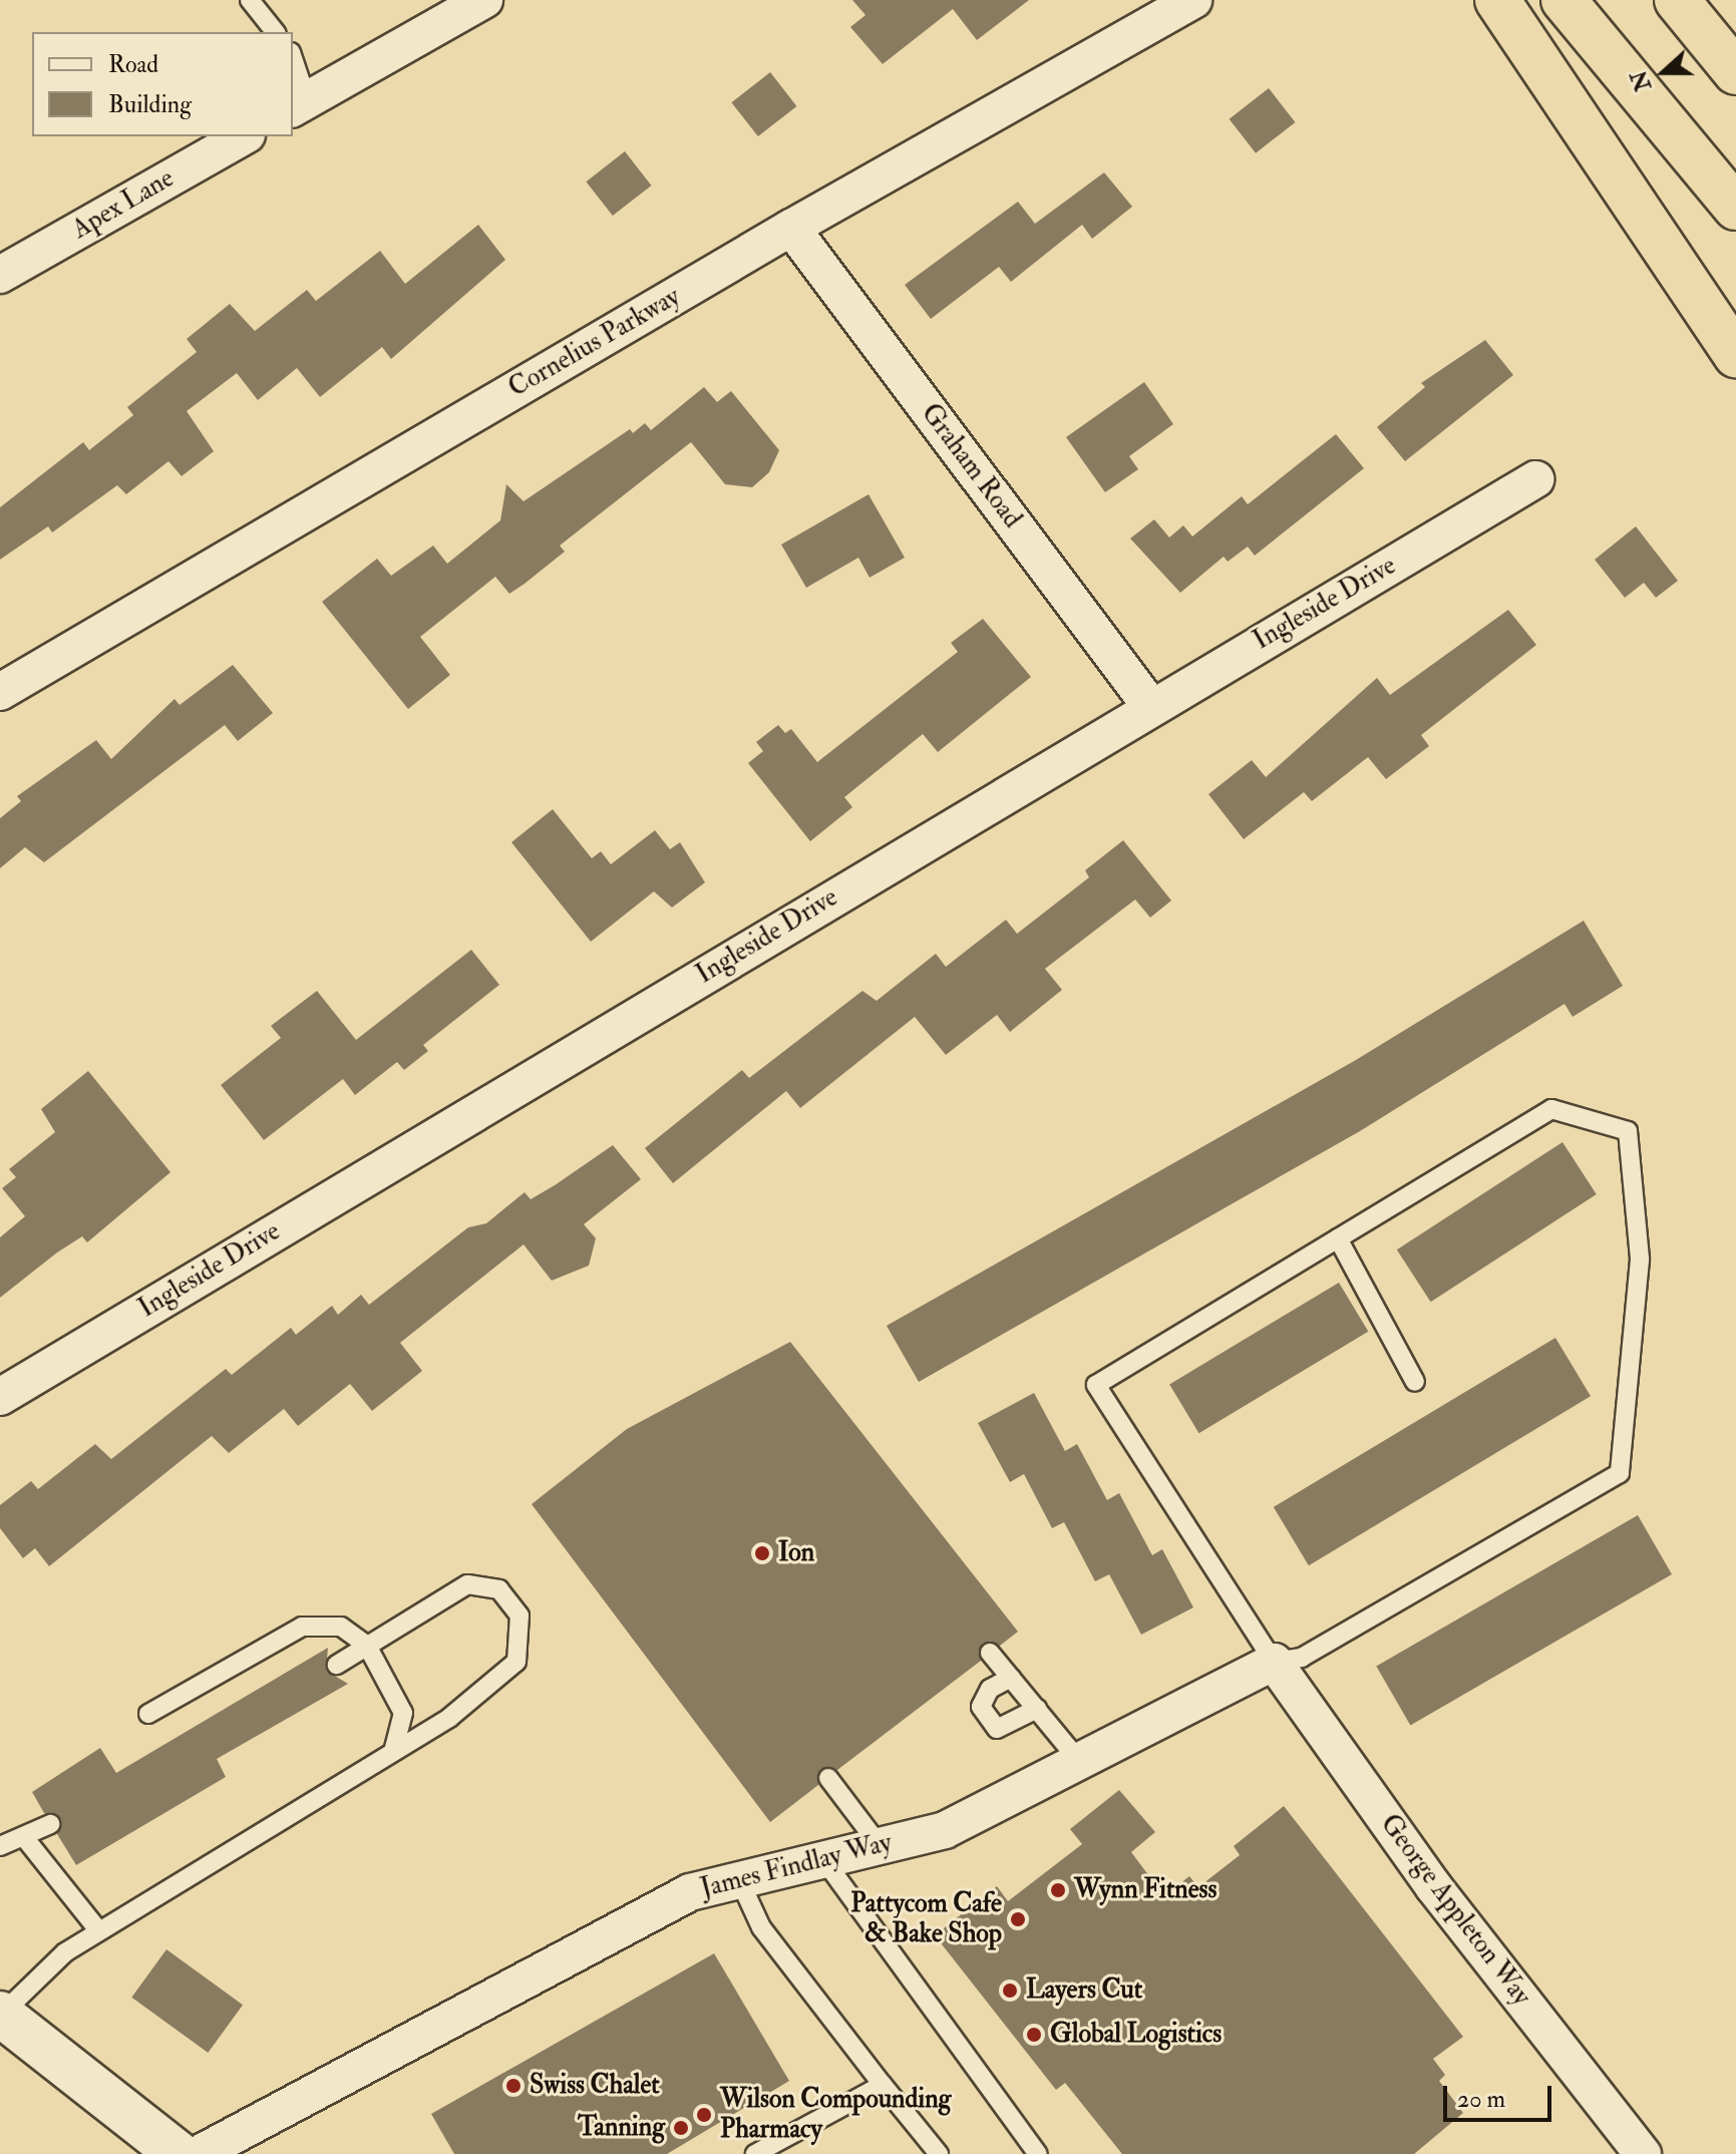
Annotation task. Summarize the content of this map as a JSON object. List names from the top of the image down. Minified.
{"streets":{"street":["Apex Lane","Cornelius Parkway","Graham Road","Ingleside Drive","James Findlay Way","George Appleton Way"]},"crossings":[["Cornelius Parkway","Graham Road"],["Graham Road","Ingleside Drive"],["James Findlay Way","George Appleton Way"]],"places":["Ion","Wynn Fitness","Pattycom Cafe & Bake Shop","Layers Cut","Global Logistics","Swiss Chalet","Wilson Compounding Pharmacy","Tanning"],"legend":["Road","Building"],"scale_bar":"20 m","north":"left"}
